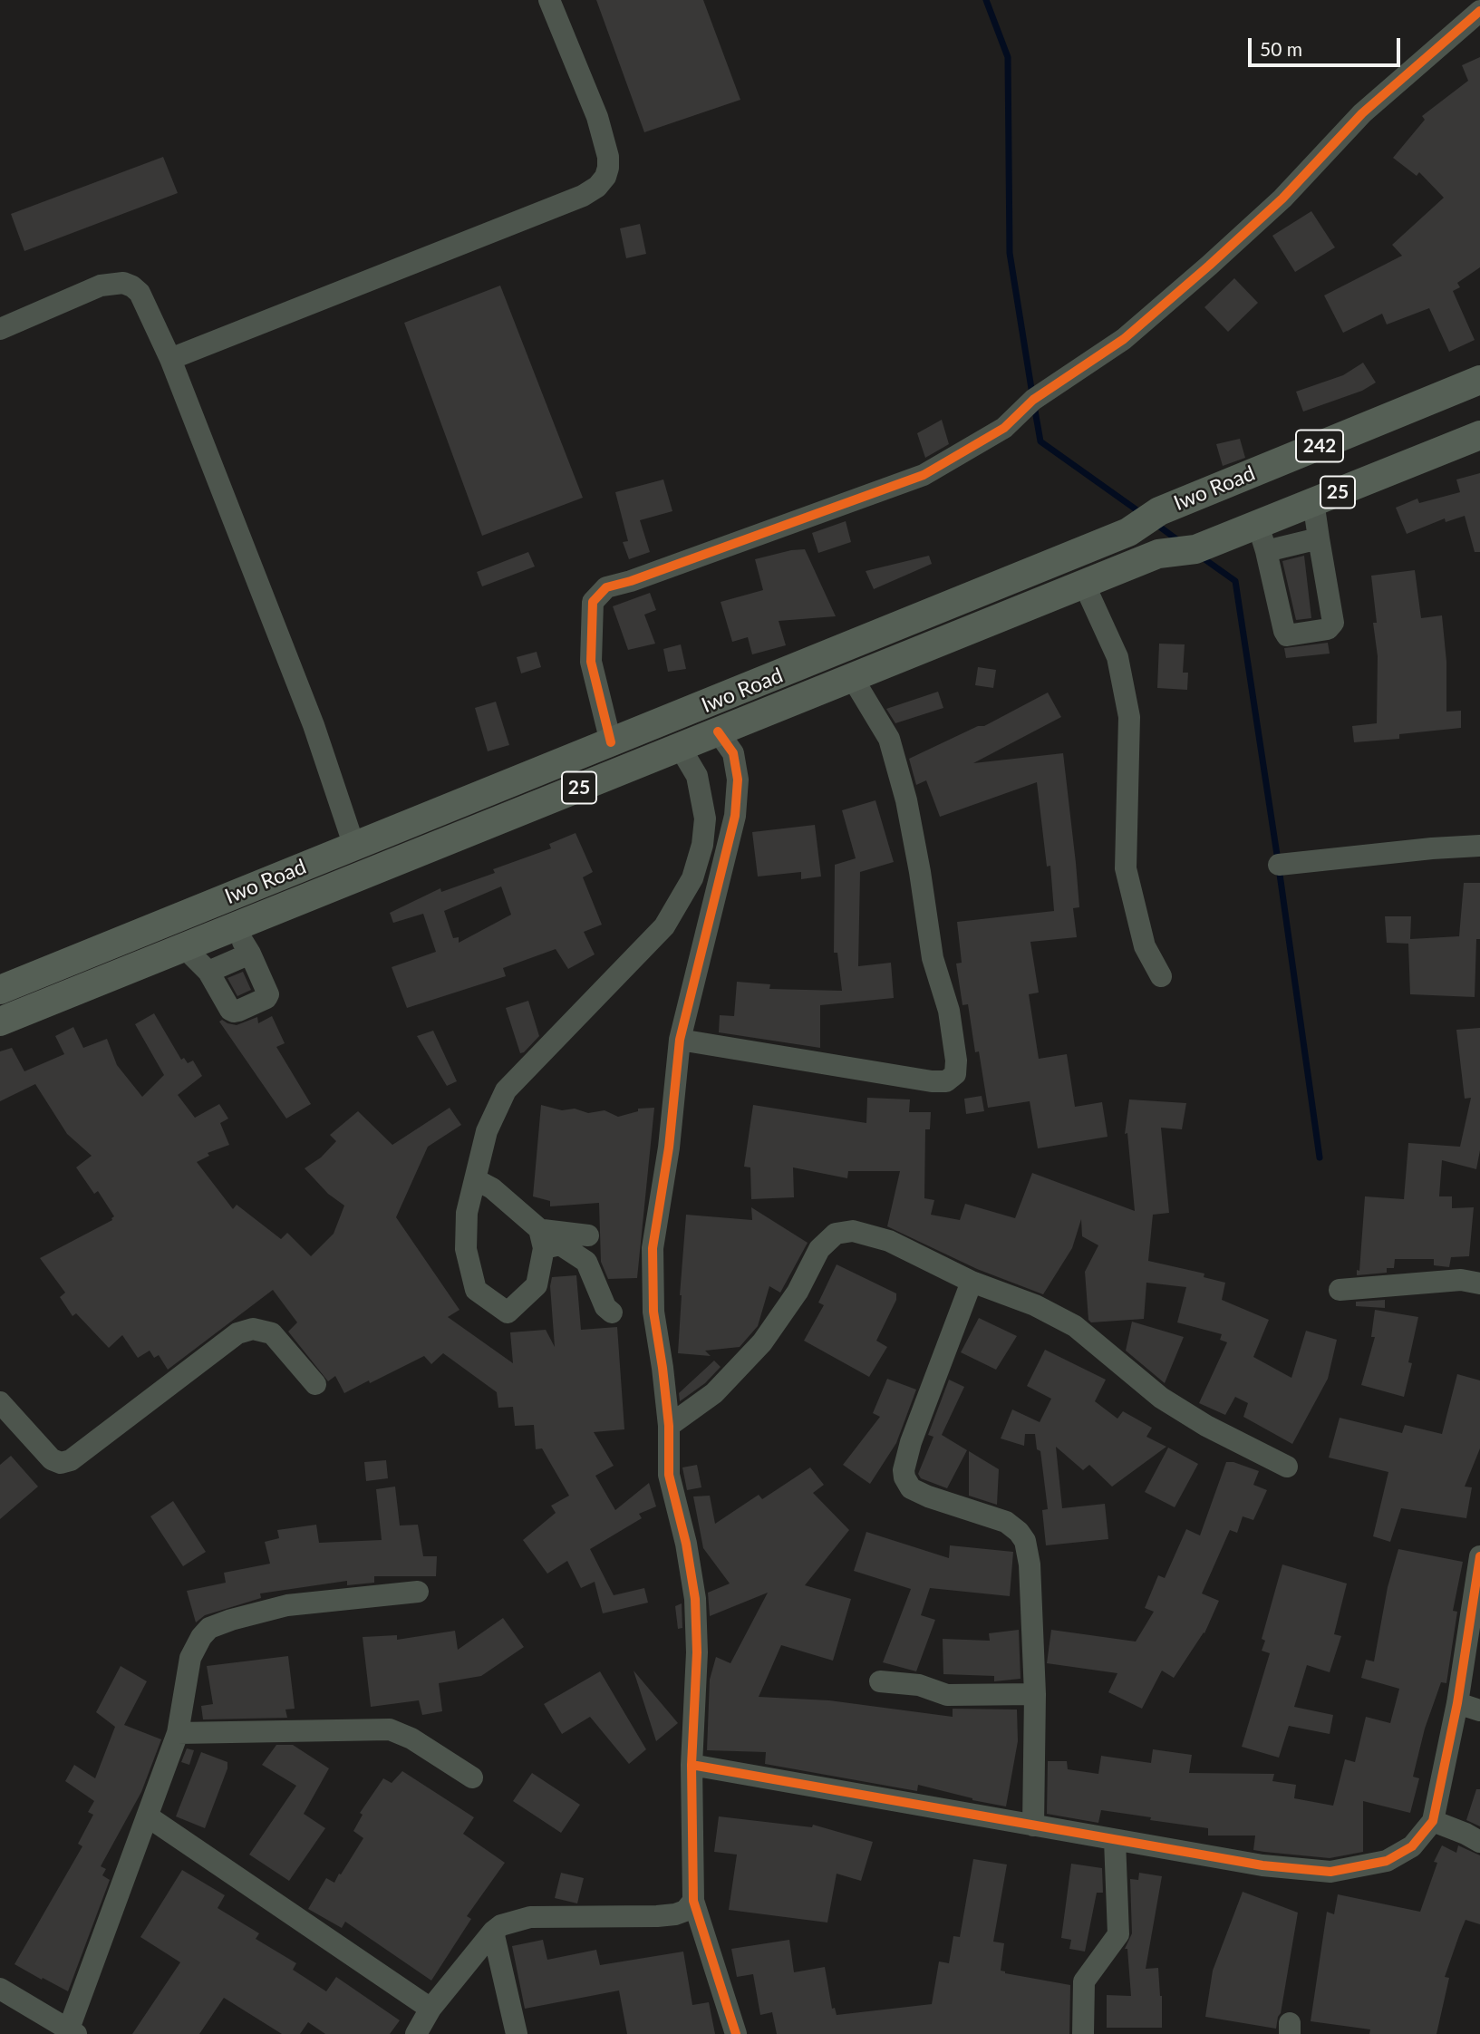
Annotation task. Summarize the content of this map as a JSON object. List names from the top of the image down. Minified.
{"streets":{"main road":["242","Iwo Road","25"]},"scale_bar":"50 m"}
